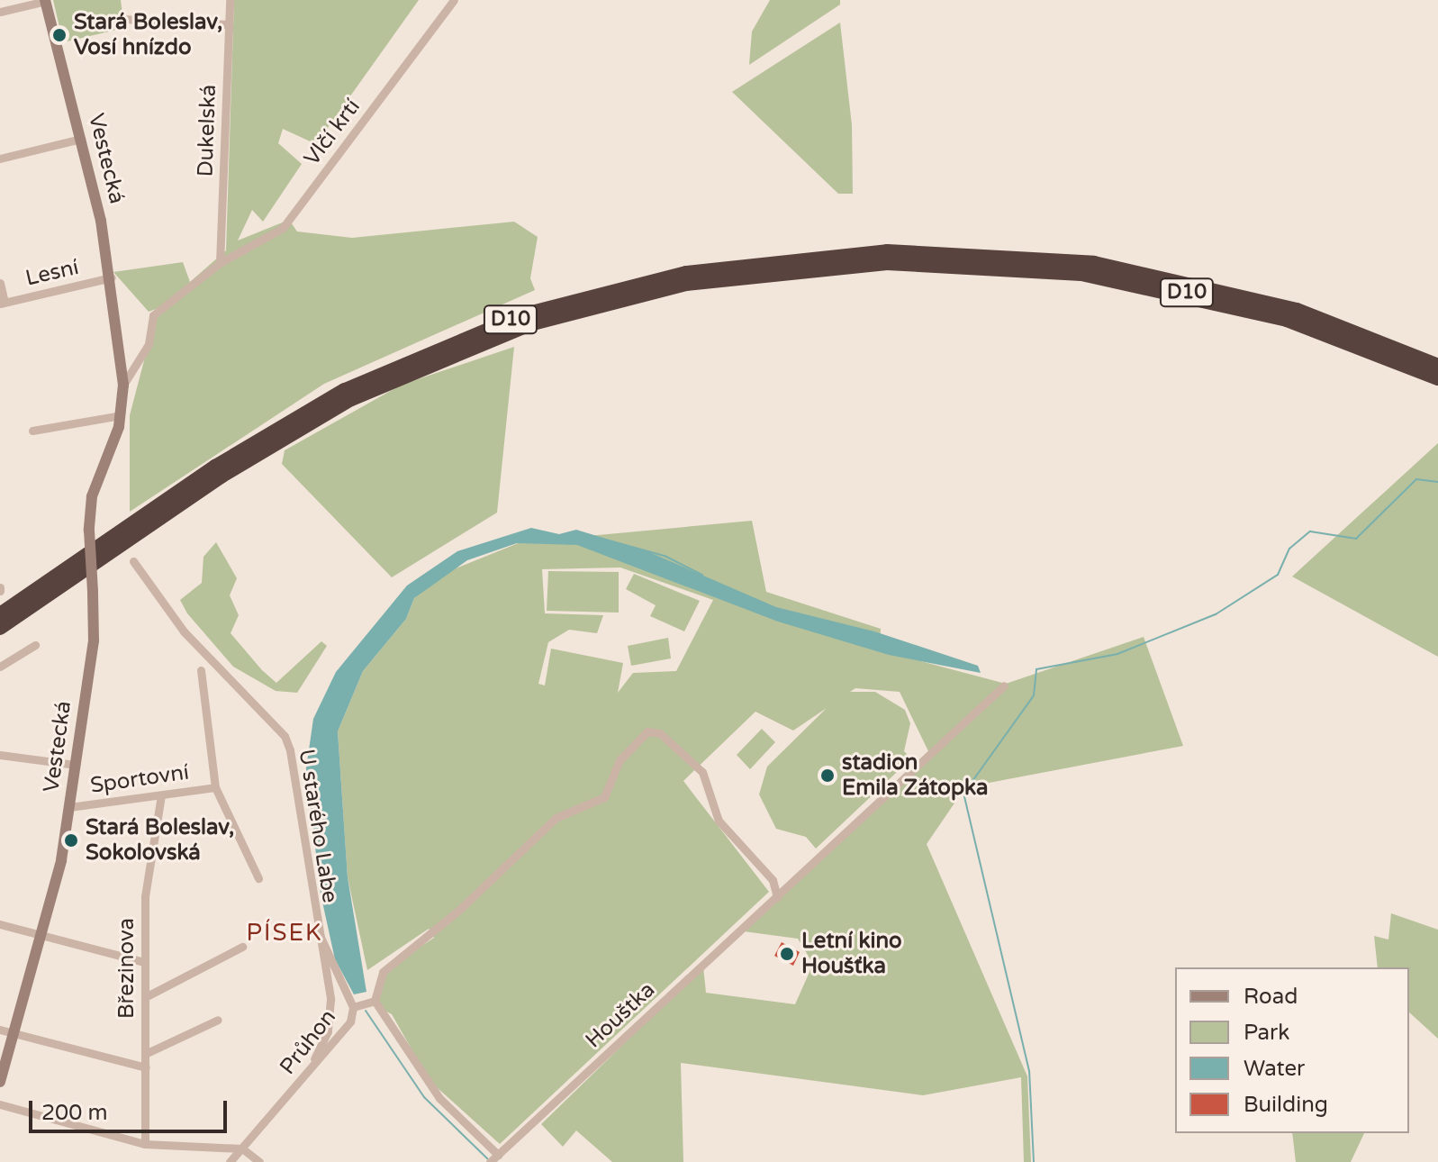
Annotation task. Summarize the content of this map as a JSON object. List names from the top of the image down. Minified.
{"streets":{"highway":["D10"],"street":["Dukelská","Vlčí krtí","Vestecká","Lesní","Sportovní","U starého Labe","Březinova","Houštka","Průhon"]},"crossings":[["Dukelská","Vlčí krtí"],["Vlčí krtí","Vestecká"],["Vestecká","Lesní"],["Vestecká","Sportovní"],["Sportovní","Březinova"],["U starého Labe","Průhon"]],"districts":["PÍSEK"],"places":["Stará Boleslav, Vosí hnízdo","stadion Emila Zátopka","Stará Boleslav, Sokolovská","Letní kino Houšťka"],"legend":["Road","Park","Water","Building"],"scale_bar":"200 m"}
